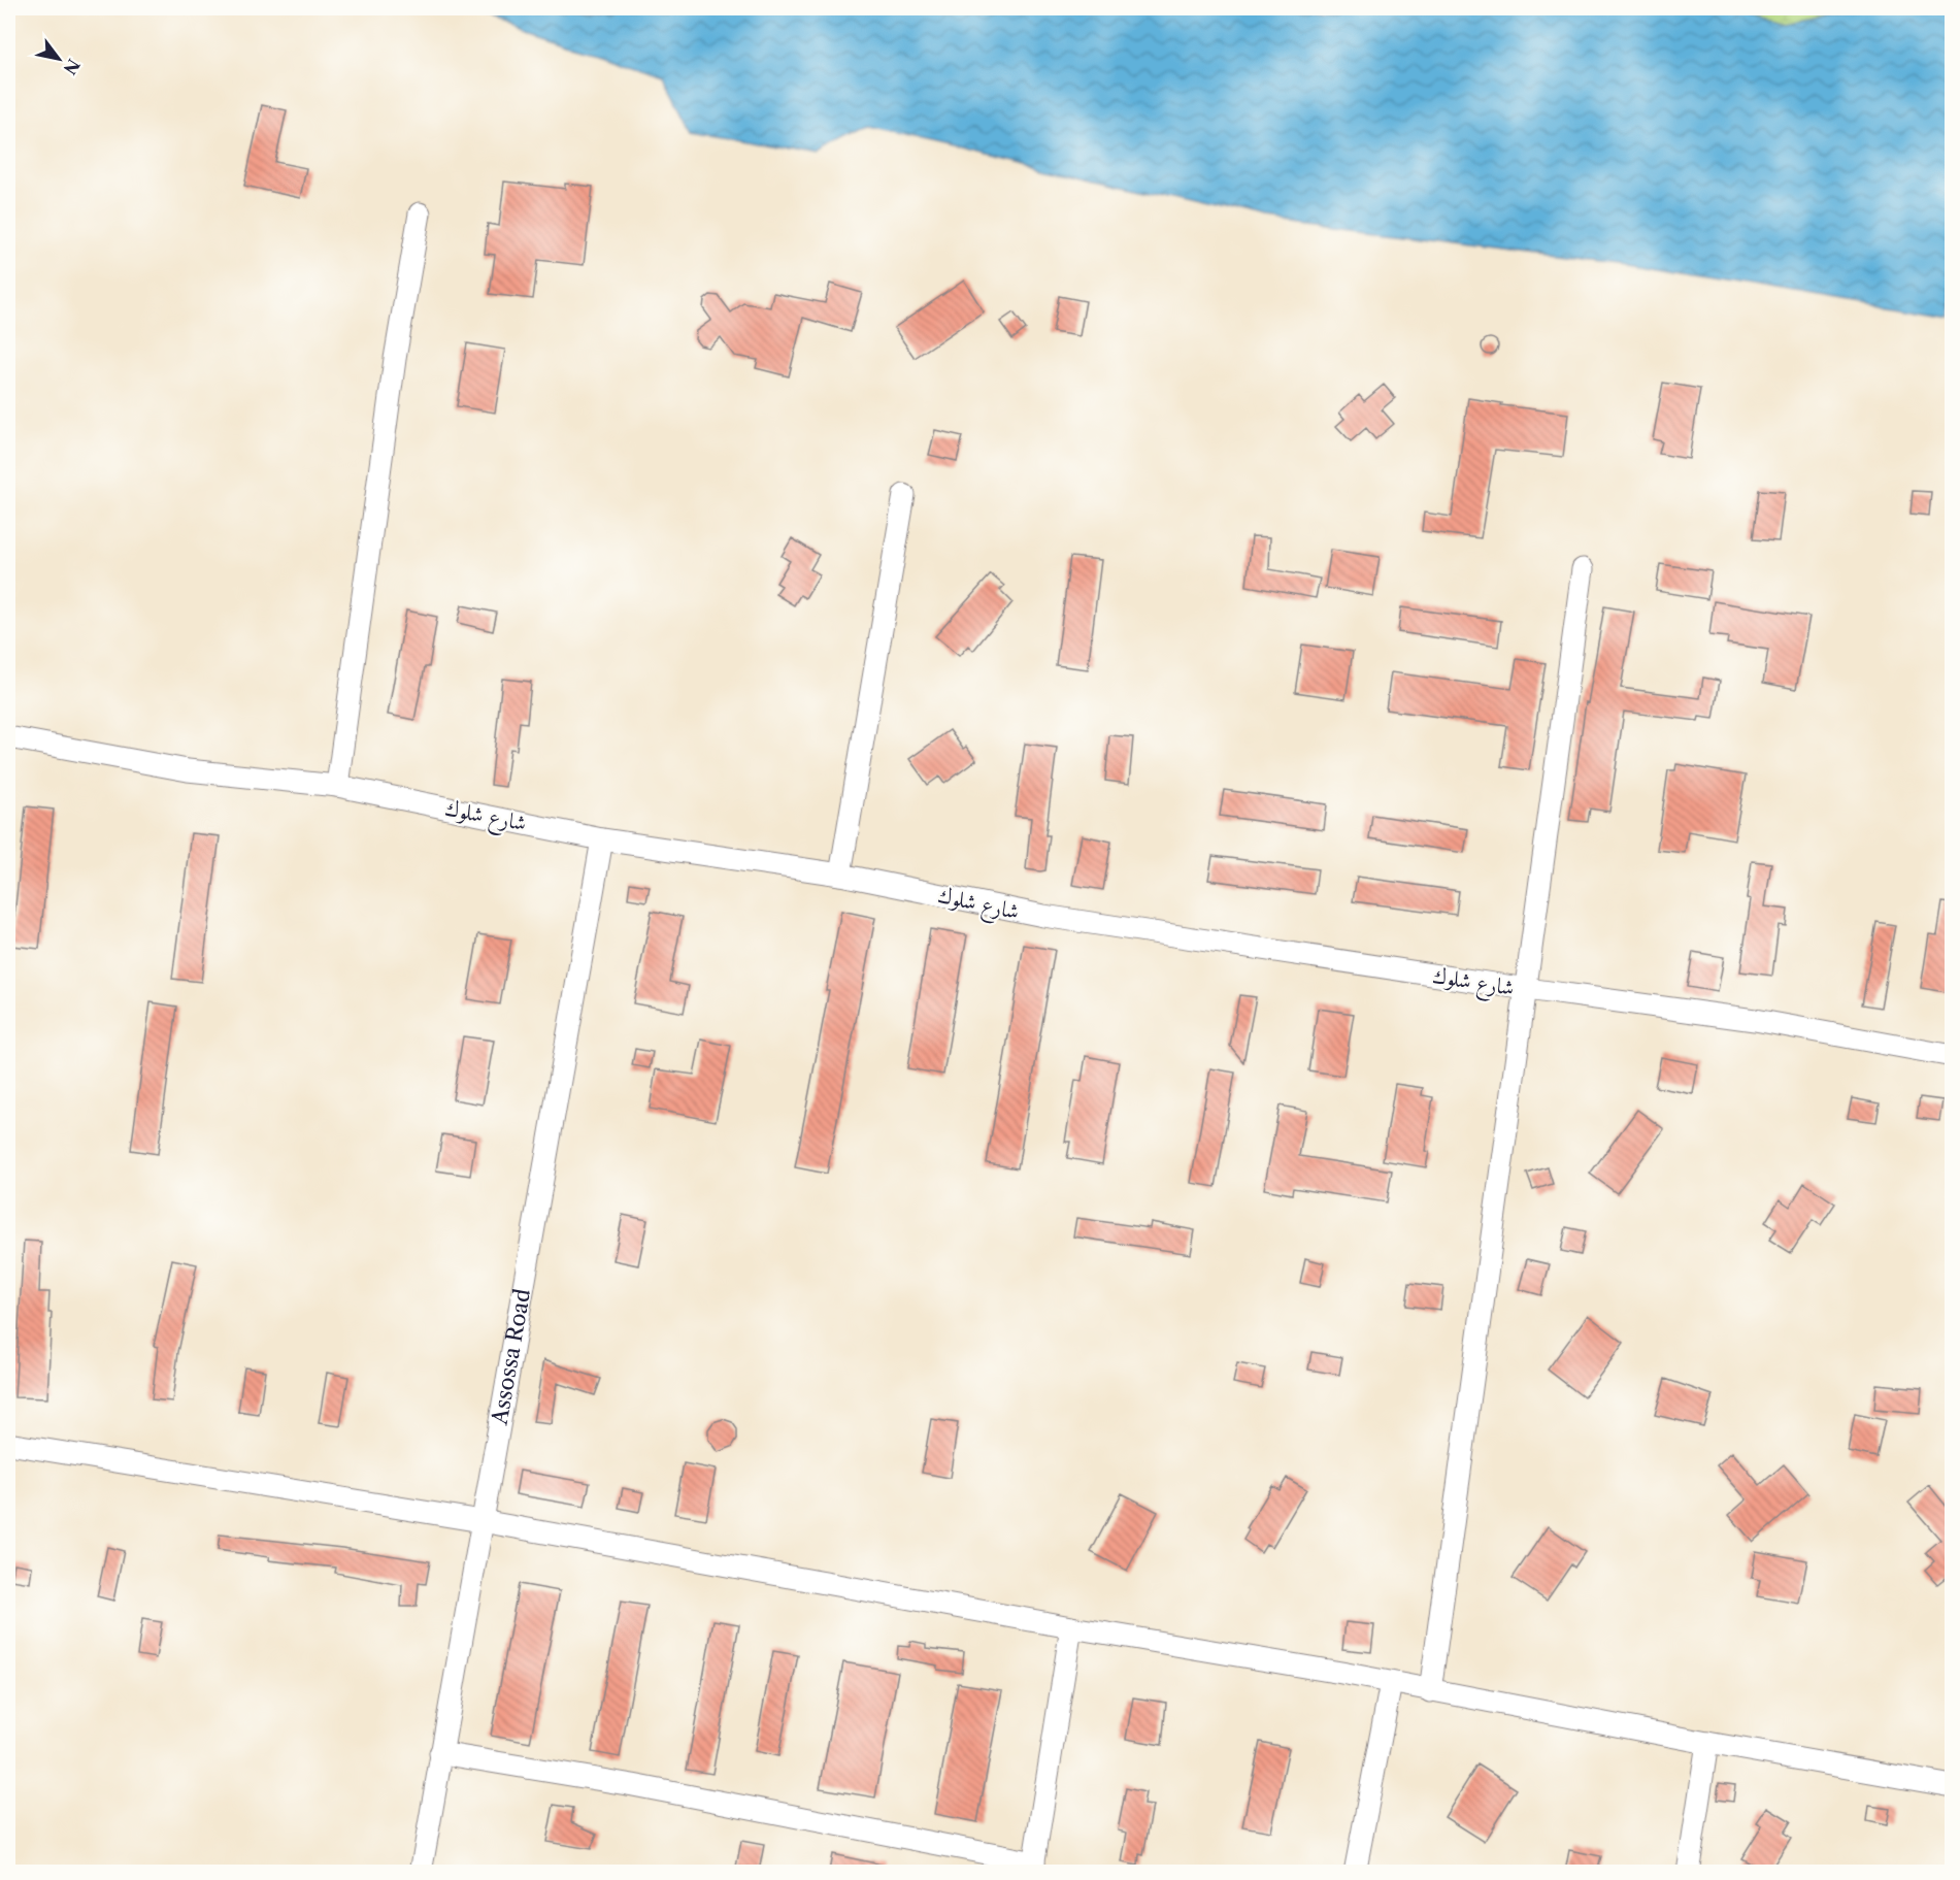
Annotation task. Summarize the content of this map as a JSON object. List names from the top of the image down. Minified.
{"streets":{"street":["شارع شلوك","Assossa Road"]},"crossings":[["شارع شلوك","Assossa Road"]],"north":"bottom right"}
